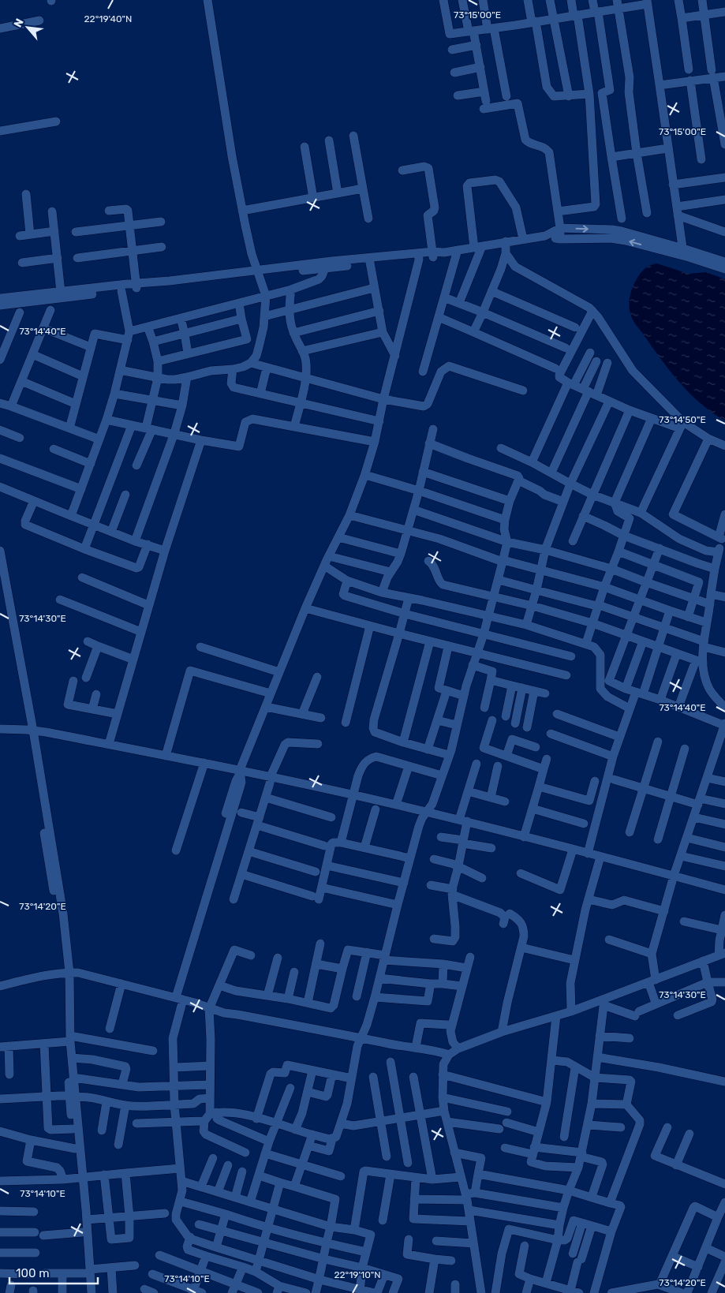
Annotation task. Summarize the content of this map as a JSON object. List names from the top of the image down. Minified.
{"scale_bar":"100 m","north":"top left","coordinates":["73°15'00\"E","22°19'40\"N","73°14'40\"E","73°14'50\"E","73°14'30\"E","73°14'20\"E","73°14'10\"E","22°19'10\"N"]}
